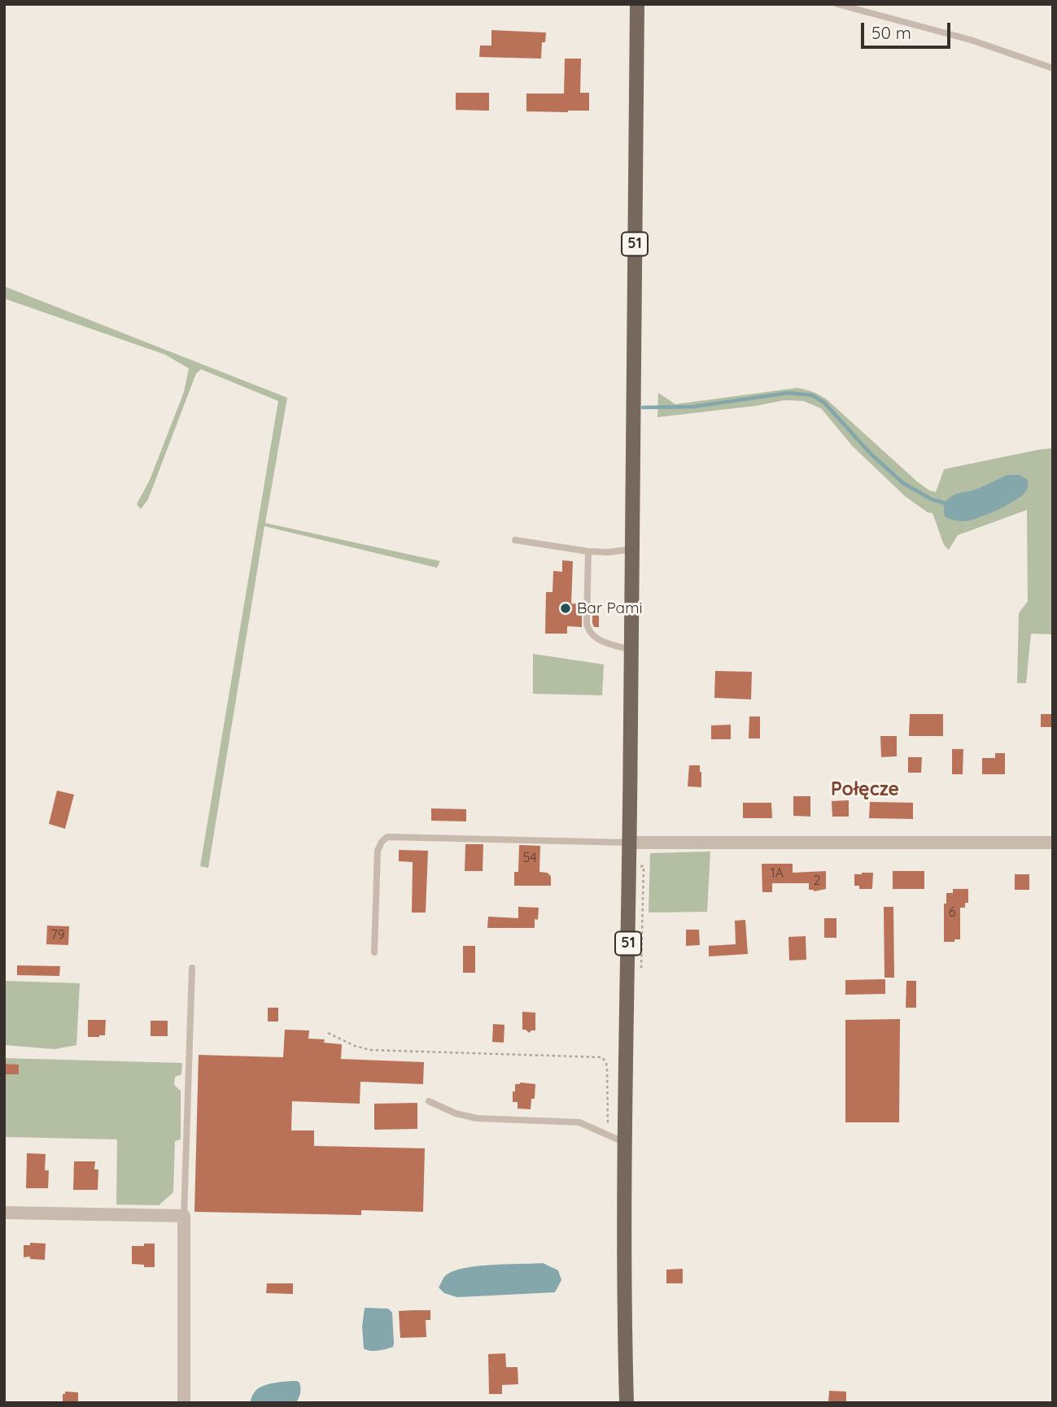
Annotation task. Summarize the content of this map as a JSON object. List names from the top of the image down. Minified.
{"streets":{"main road":["51"]},"districts":["Połęcze"],"places":["Bar Pami"],"house_numbers":["54","1A","2","6","79"],"scale_bar":"50 m"}
